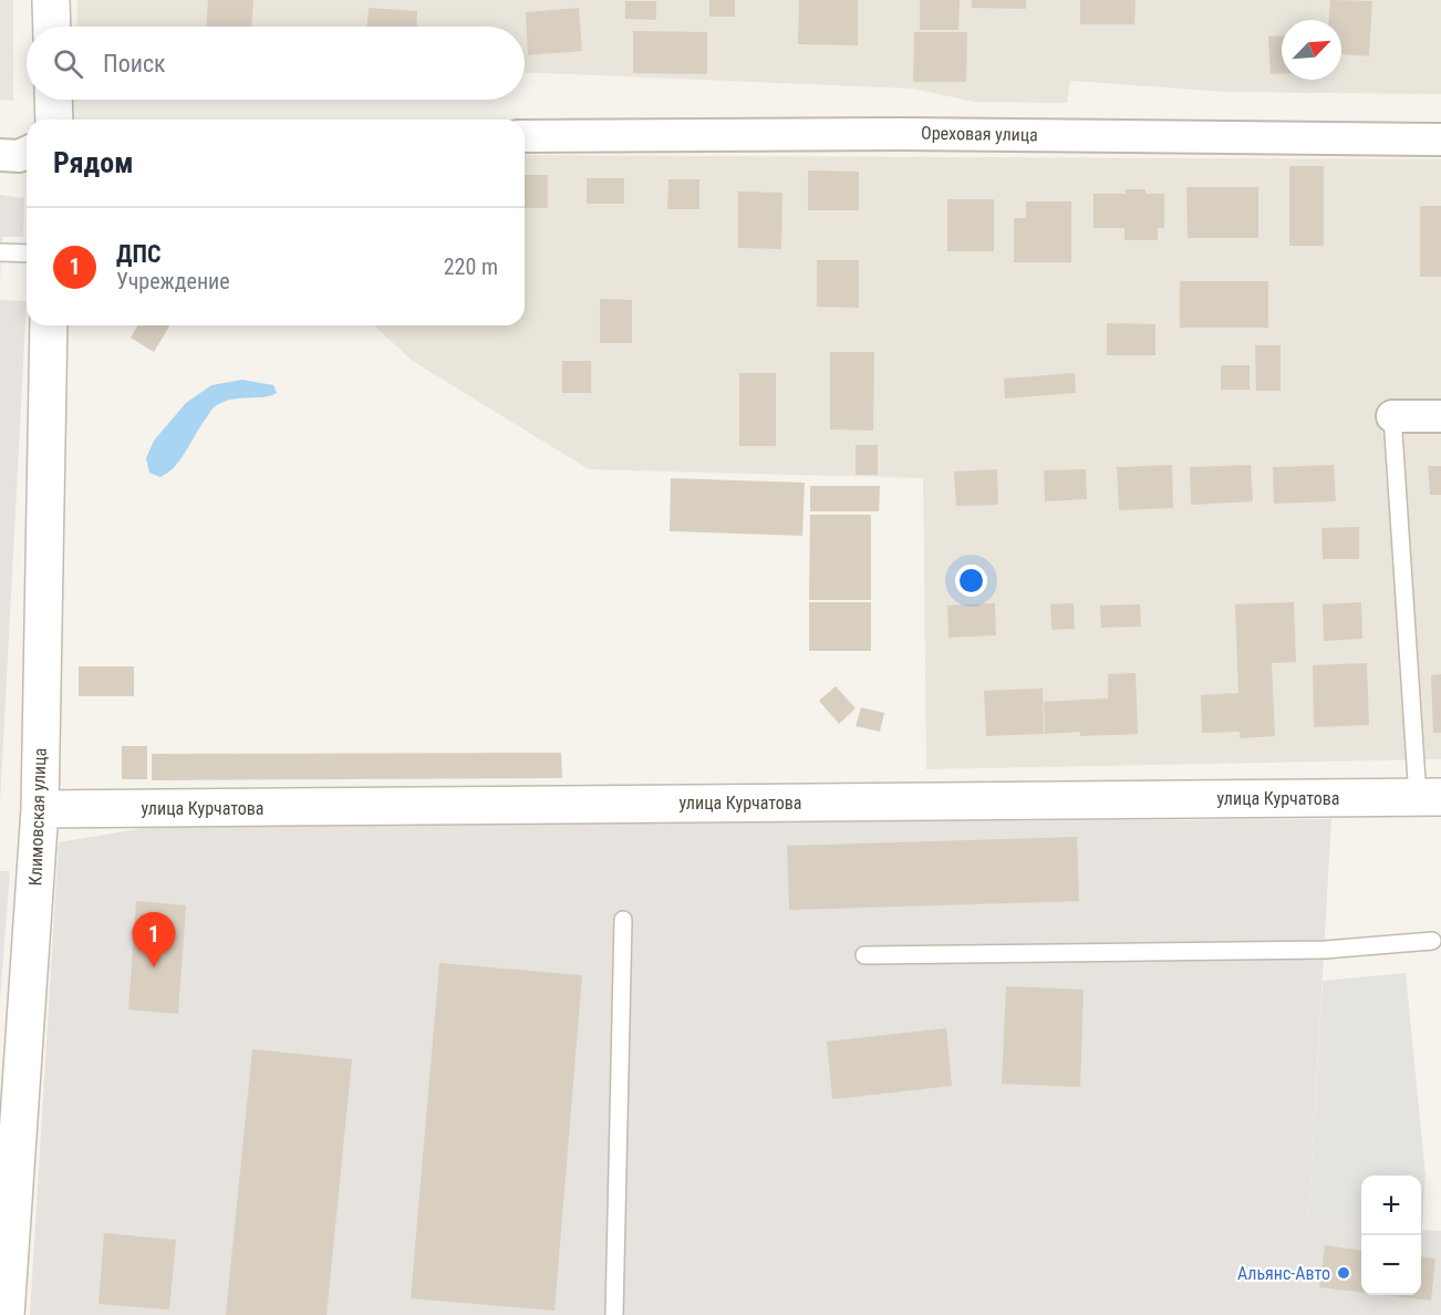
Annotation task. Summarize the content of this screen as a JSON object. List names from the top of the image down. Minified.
{"streets":{"street":["Ореховая улица","улица Курчатова","Климовская улица"]},"crossings":[["улица Курчатова","Климовская улица"]],"places":["Альянс-Авто"],"north":"top right","page":{"search":"Поиск","heading":"Рядом","list":[{"mark":"1","name":"ДПС","note":"Учреждение","value":"220 m"}],"pins":"1","map_buttons":["+","−"]}}
